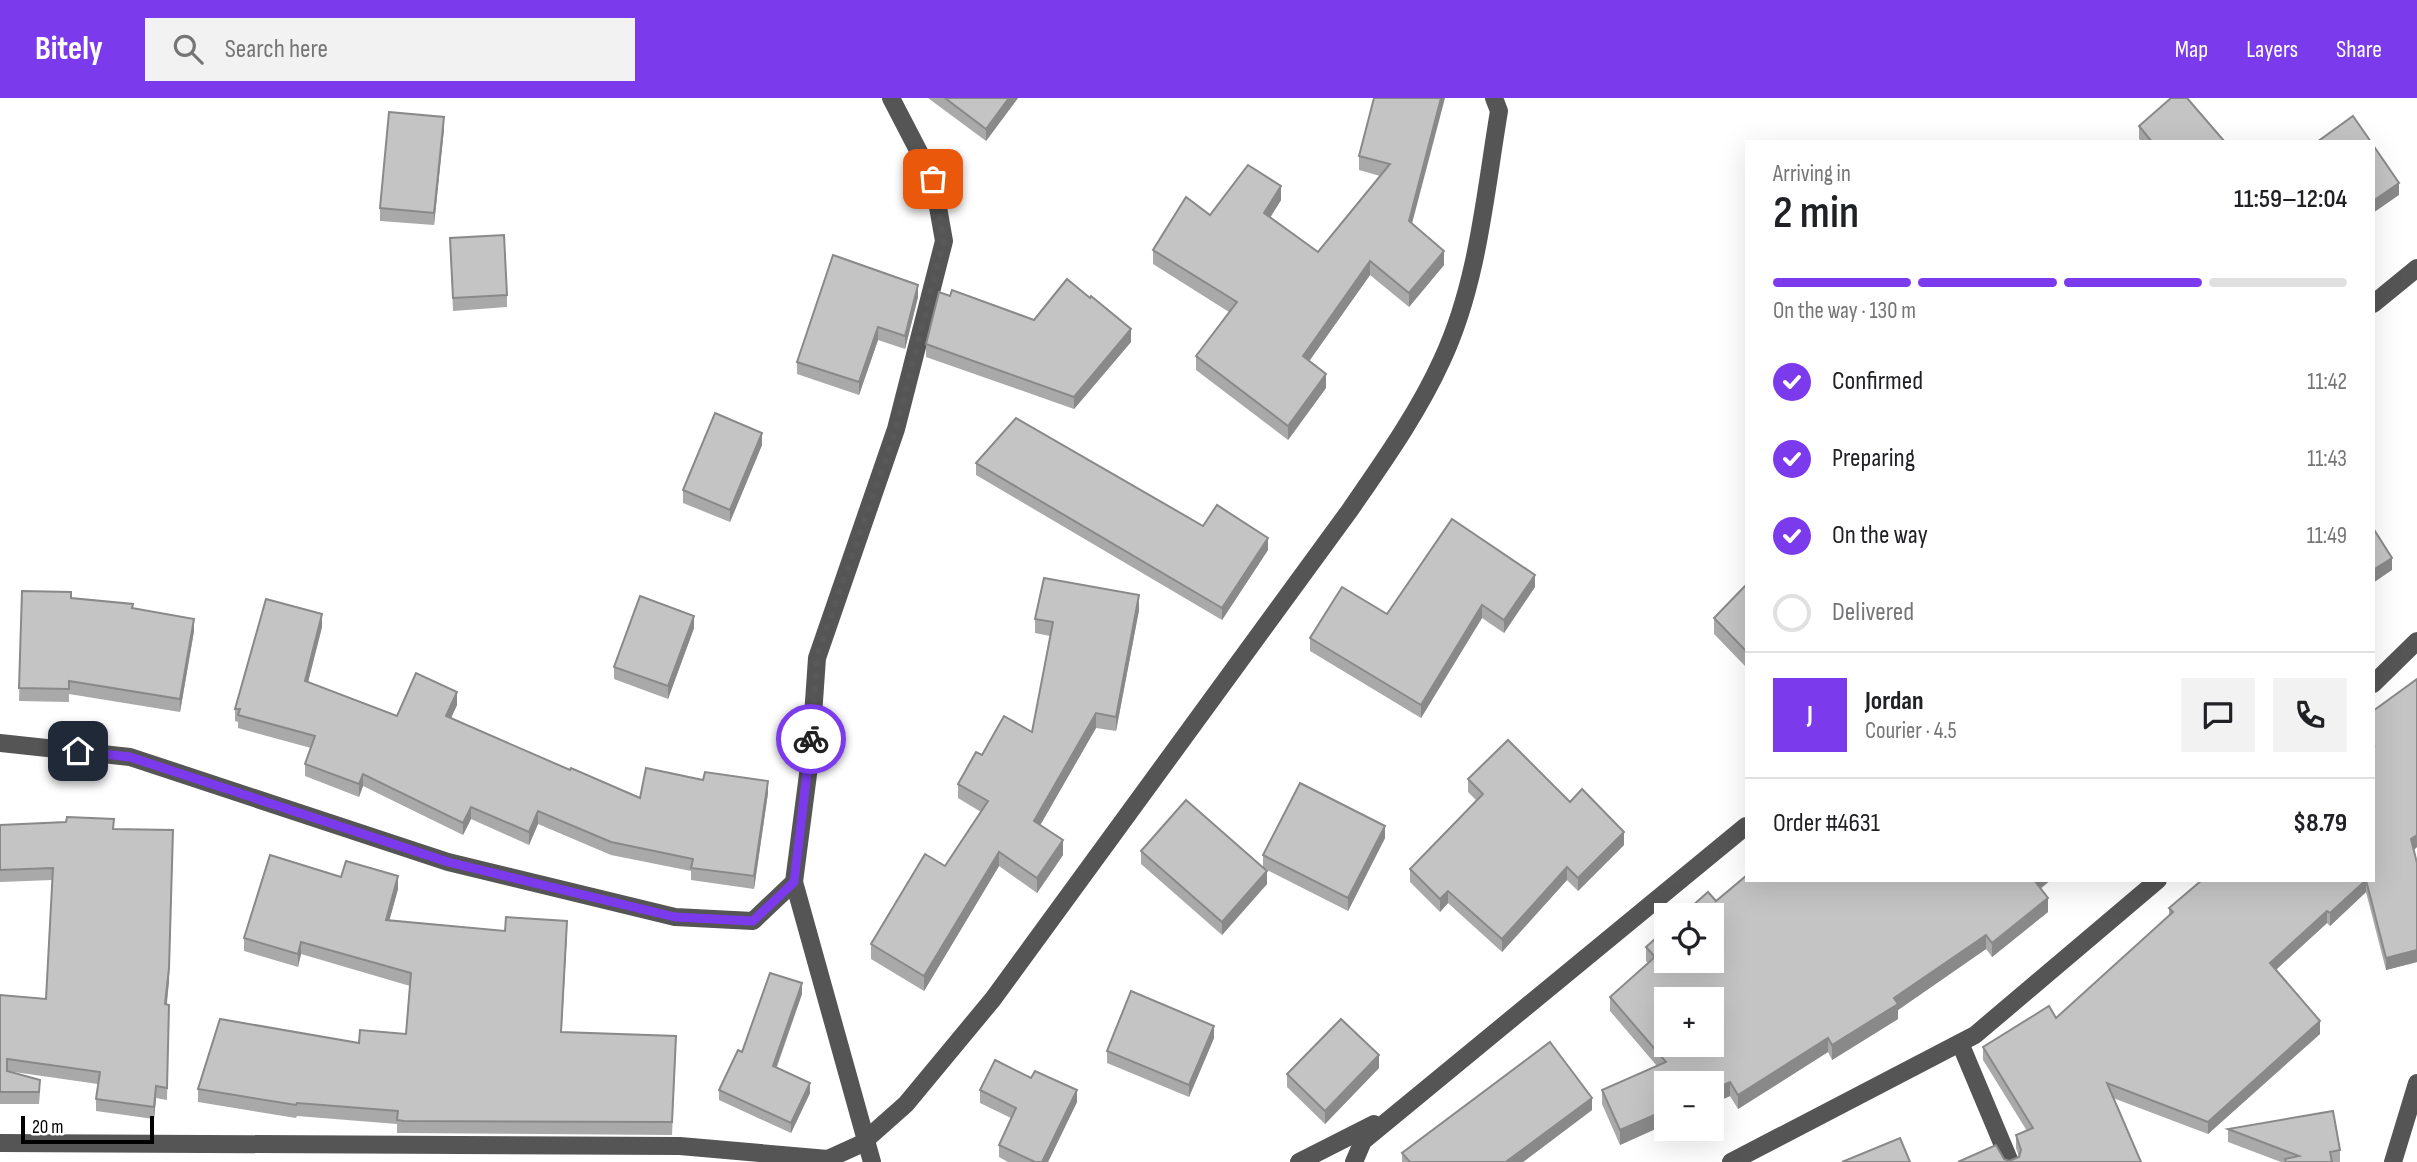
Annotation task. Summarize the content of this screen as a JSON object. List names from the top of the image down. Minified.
{"scale_bar":"20 m","page":{"header":"Bitely","search":"Search here","nav":["Map","Layers","Share"],"heading":["2 min","Arriving in","11:59–12:04"],"panel":["Jordan","Courier · 4.5","Order #4631","$8.79"],"bar":"On the way · 130 m","list":[["Confirmed","11:42"],["Preparing","11:43"],["On the way","11:49"],"Delivered"],"round":"J","map_buttons":["+","−"],"scale":"20 m"}}
